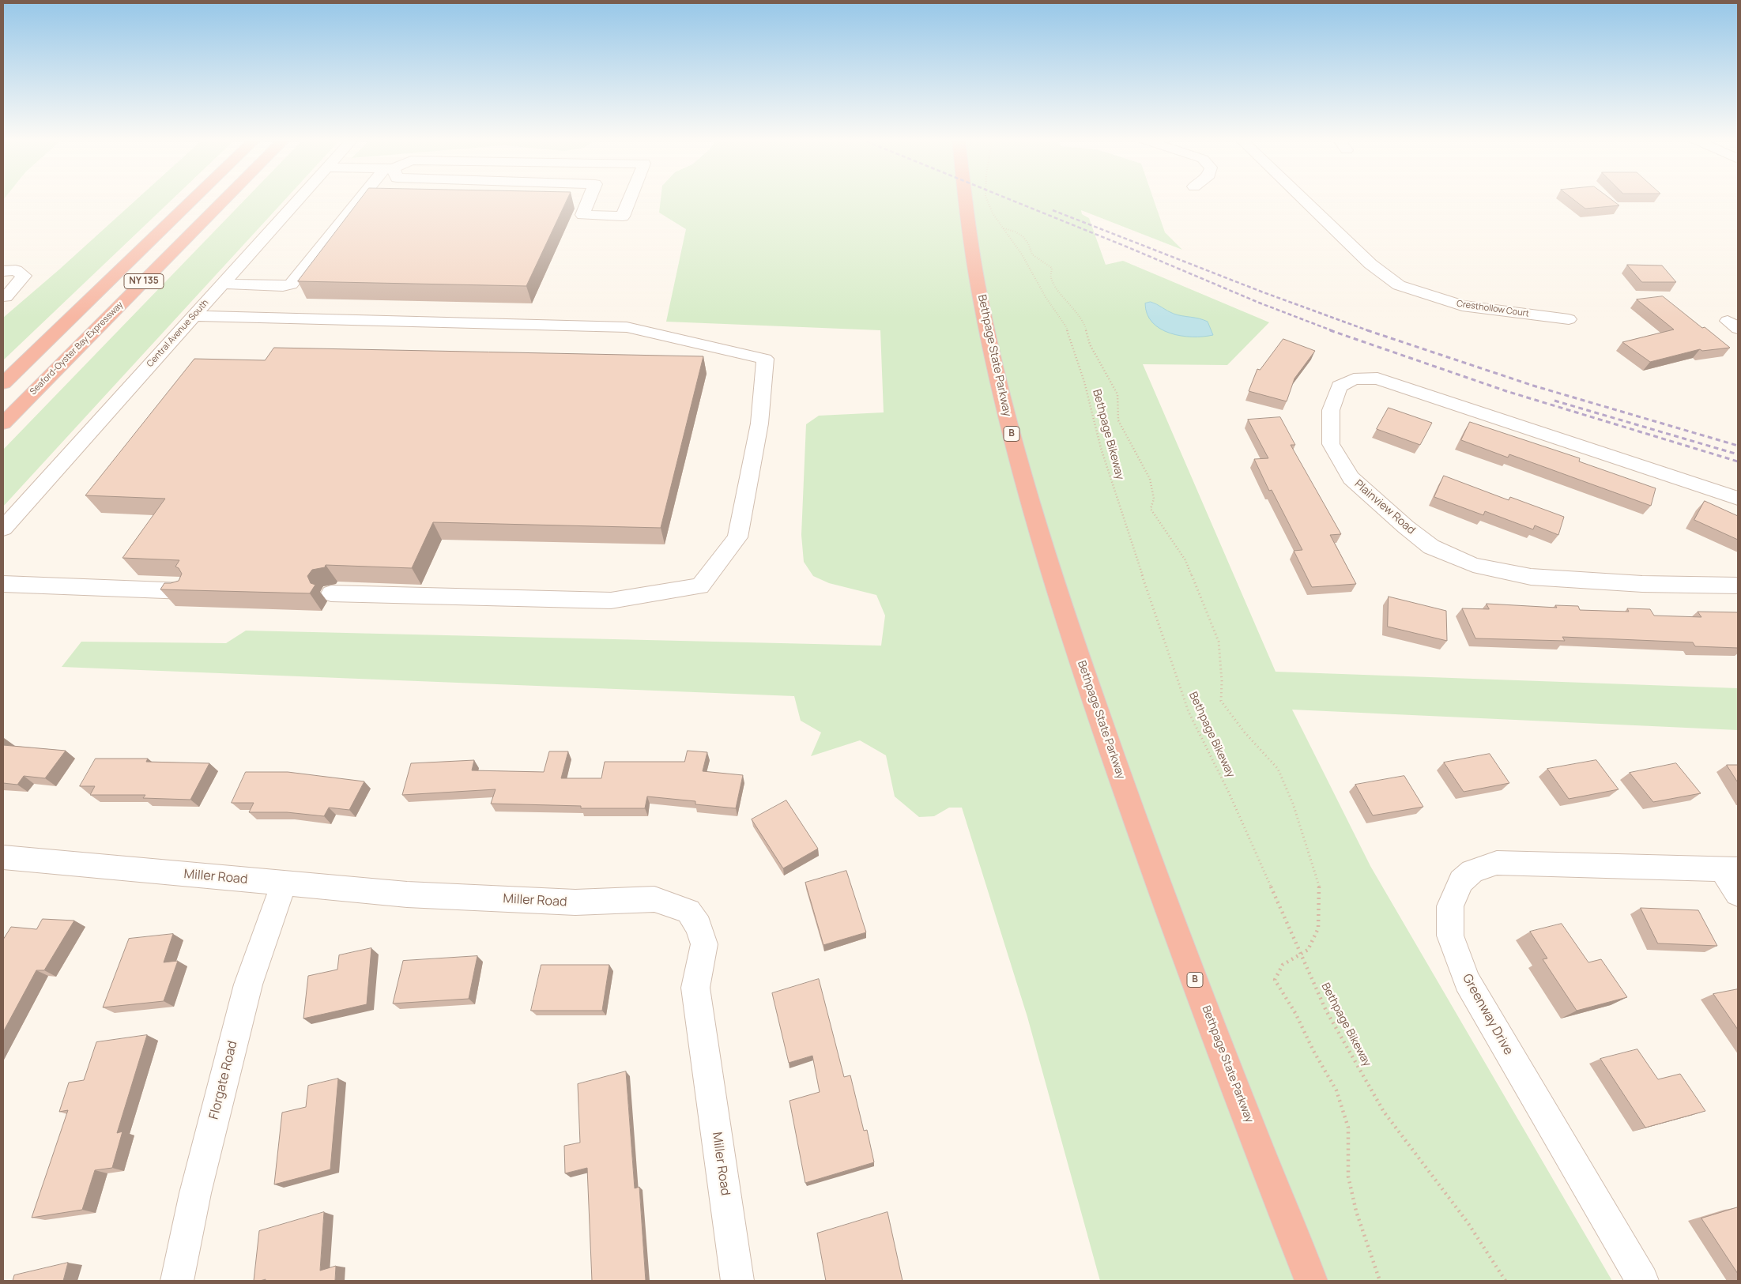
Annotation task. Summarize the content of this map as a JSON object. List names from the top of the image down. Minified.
{"streets":{"highway":["NY 135","Seaford-Oyster Bay Expressway","Bethpage State Parkway","B"],"street":["Cresthollow Court","Central Avenue South","Plainview Road","Miller Road","Greenway Drive","Florgate Road"],"path":["Bethpage Bikeway"]},"crossings":[["Miller Road","Florgate Road"]]}
